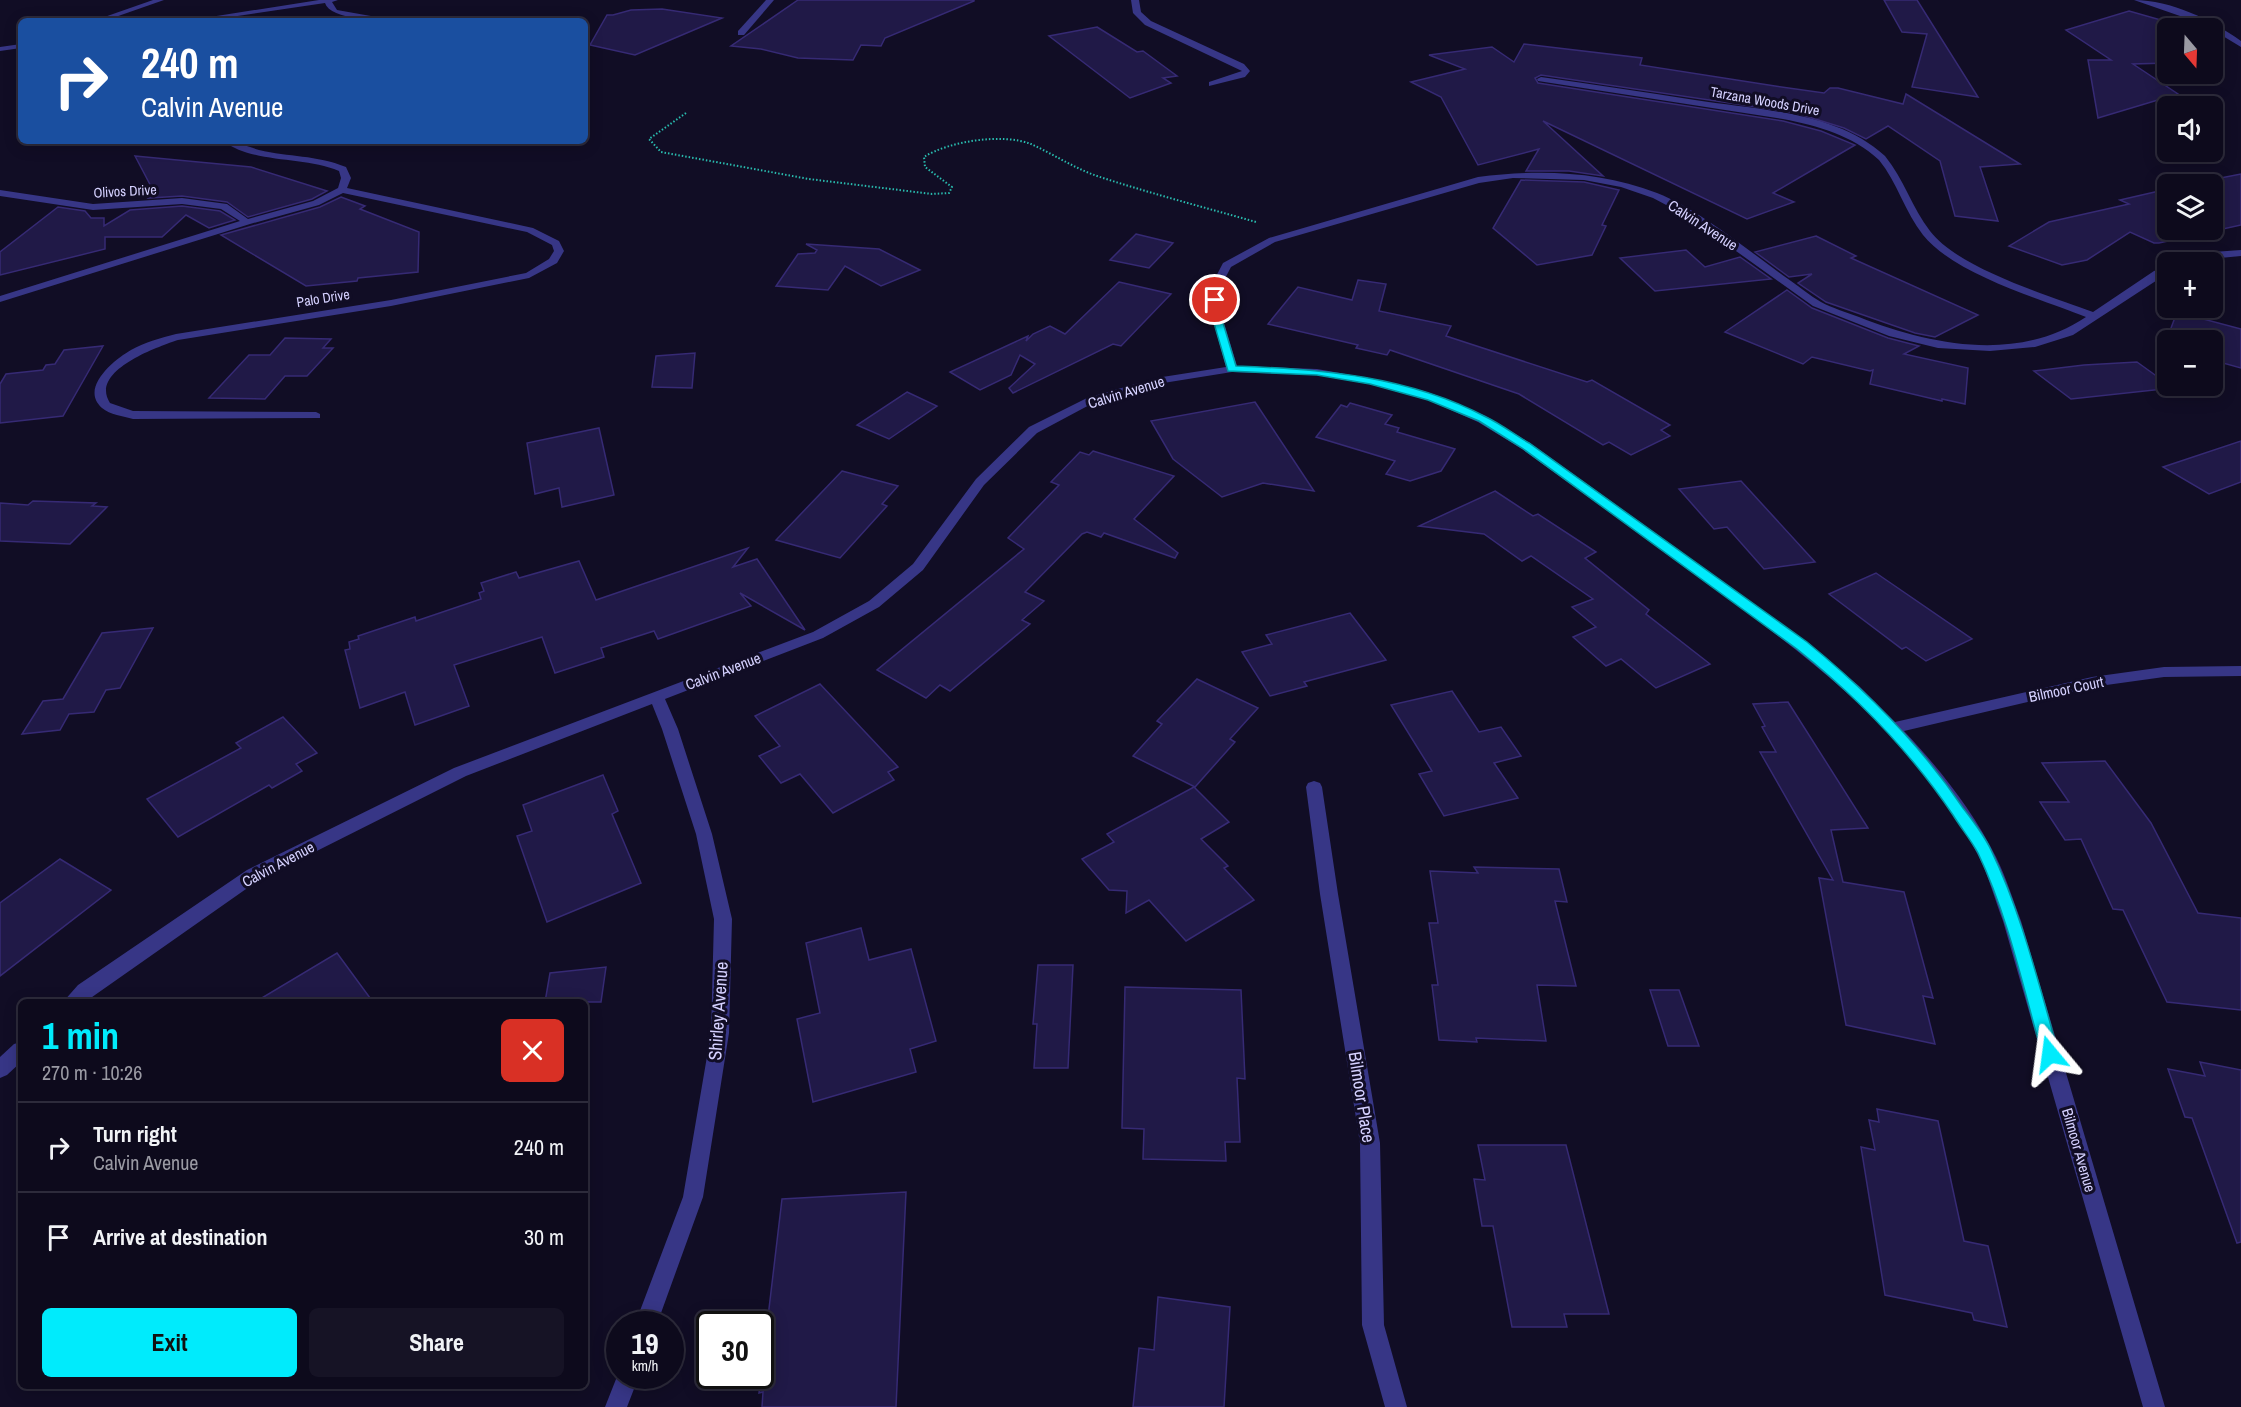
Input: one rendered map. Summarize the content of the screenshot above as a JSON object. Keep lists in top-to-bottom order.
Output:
{
  "streets": {
    "street": [
      "Tarzana Woods Drive",
      "Olivos Drive",
      "Calvin Avenue",
      "Palo Drive",
      "Bilmoor Court",
      "Shirley Avenue",
      "Bilmoor Place",
      "Bilmoor Avenue"
    ]
  },
  "crossings": [
    ["Tarzana Woods Drive", "Calvin Avenue"],
    ["Calvin Avenue", "Shirley Avenue"],
    ["Calvin Avenue", "Bilmoor Avenue"],
    ["Bilmoor Court", "Bilmoor Avenue"]
  ],
  "north": "bottom",
  "page": {
    "map_buttons": ["+", "−"],
    "turn": ["240 m", "Calvin Avenue"],
    "heading": ["1 min", "270 m · 10:26"],
    "list": [
      {
        "name": "Turn right",
        "note": "Calvin Avenue",
        "value": "240 m"
      },
      {
        "name": "Arrive at destination",
        "value": "30 m"
      }
    ],
    "buttons": ["Exit", "Share"],
    "speed": "19 km/h",
    "limit": "30"
  }
}
